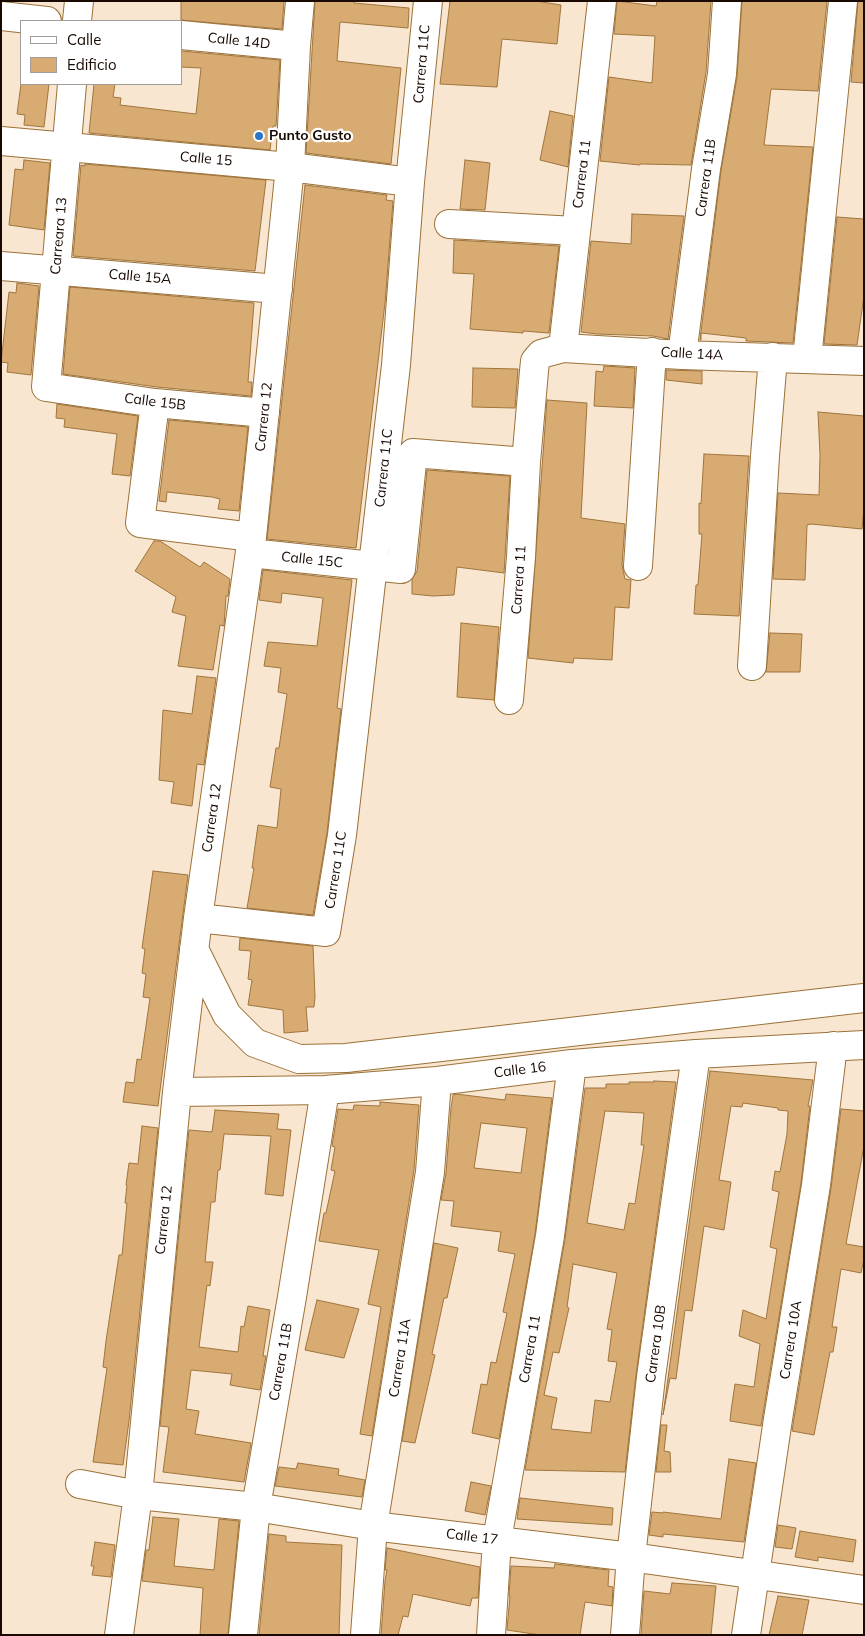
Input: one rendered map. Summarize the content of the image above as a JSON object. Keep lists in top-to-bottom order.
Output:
{
  "streets": {
    "street": [
      "Calle 14D",
      "Carrera 11C",
      "Calle 15",
      "Carrera 11",
      "Carrera 11B",
      "Carreara 13",
      "Calle 15A",
      "Calle 14A",
      "Calle 15B",
      "Carrera 12",
      "Calle 15C",
      "Calle 16",
      "Carrera 10A",
      "Carrera 10B",
      "Carrera 11A",
      "Calle 17"
    ]
  },
  "crossings": [
    ["Calle 14D", "Carrera 12"],
    ["Carrera 11C", "Calle 15"],
    ["Carrera 11C", "Carrera 12"],
    ["Carrera 11C", "Calle 15C"],
    ["Calle 15", "Carreara 13"],
    ["Calle 15", "Carrera 12"],
    ["Carrera 11", "Calle 14A"],
    ["Carrera 11", "Calle 15C"],
    ["Carrera 11", "Calle 16"],
    ["Carrera 11", "Calle 17"],
    ["Carrera 11B", "Calle 14A"],
    ["Carrera 11B", "Calle 16"],
    ["Carrera 11B", "Calle 17"],
    ["Carreara 13", "Calle 15A"],
    ["Carreara 13", "Calle 15B"],
    ["Calle 15A", "Carrera 12"],
    ["Calle 15B", "Carrera 12"],
    ["Calle 15B", "Calle 15C"],
    ["Carrera 12", "Calle 15C"],
    ["Carrera 12", "Calle 16"],
    ["Carrera 12", "Calle 17"],
    ["Calle 16", "Carrera 10A"],
    ["Calle 16", "Carrera 10B"],
    ["Calle 16", "Carrera 11A"],
    ["Carrera 10A", "Calle 17"],
    ["Carrera 10B", "Calle 17"],
    ["Carrera 11A", "Calle 17"]
  ],
  "places": ["Punto Gusto"],
  "legend": ["Calle", "Edificio"]
}
